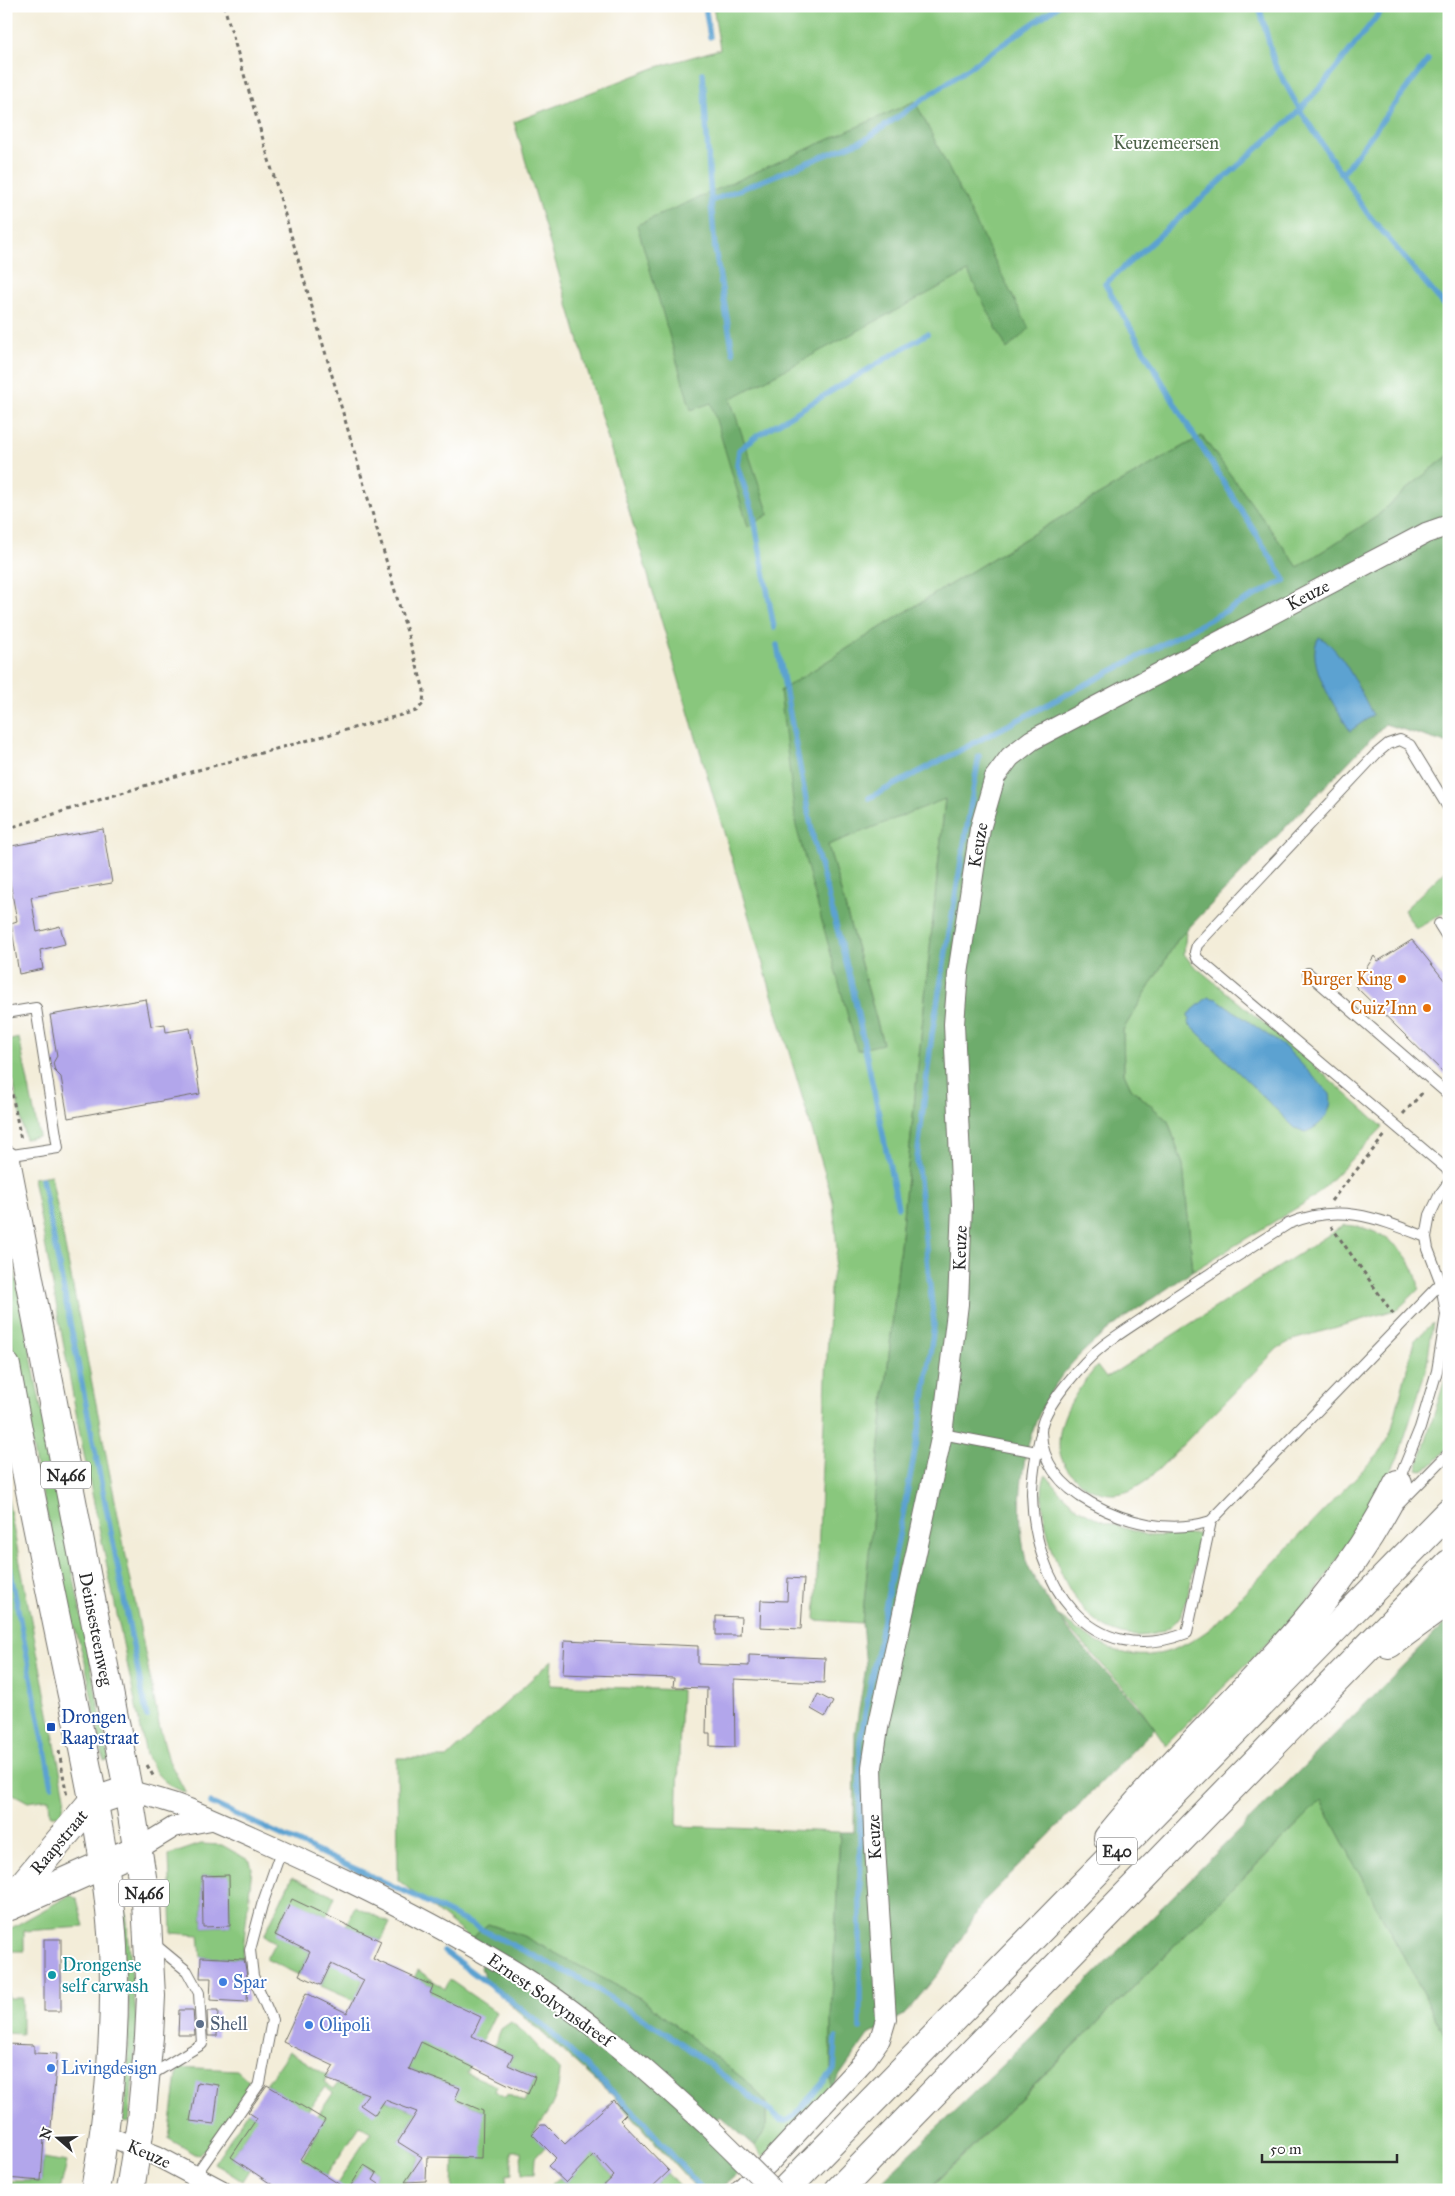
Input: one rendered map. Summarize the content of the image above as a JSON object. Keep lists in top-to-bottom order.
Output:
{
  "streets": {
    "main road": [
      "N466",
      "Deinsesteenweg",
      "Raapstraat",
      "E40"
    ],
    "street": ["Keuze", "Ernest Solvynsdreef"]
  },
  "crossings": [
    ["Keuze", "Deinsesteenweg"],
    ["Deinsesteenweg", "Raapstraat"],
    ["Deinsesteenweg", "Ernest Solvynsdreef"]
  ],
  "parks": ["Keuzemeersen"],
  "places": {
    "other": [
      "Burger King",
      "Cuiz'Inn",
      "Drongense self carwash",
      "Spar",
      "Shell",
      "Olipoli",
      "Livingdesign"
    ],
    "transit": ["Drongen Raapstraat"]
  },
  "scale_bar": "50 m",
  "north": "left"
}
